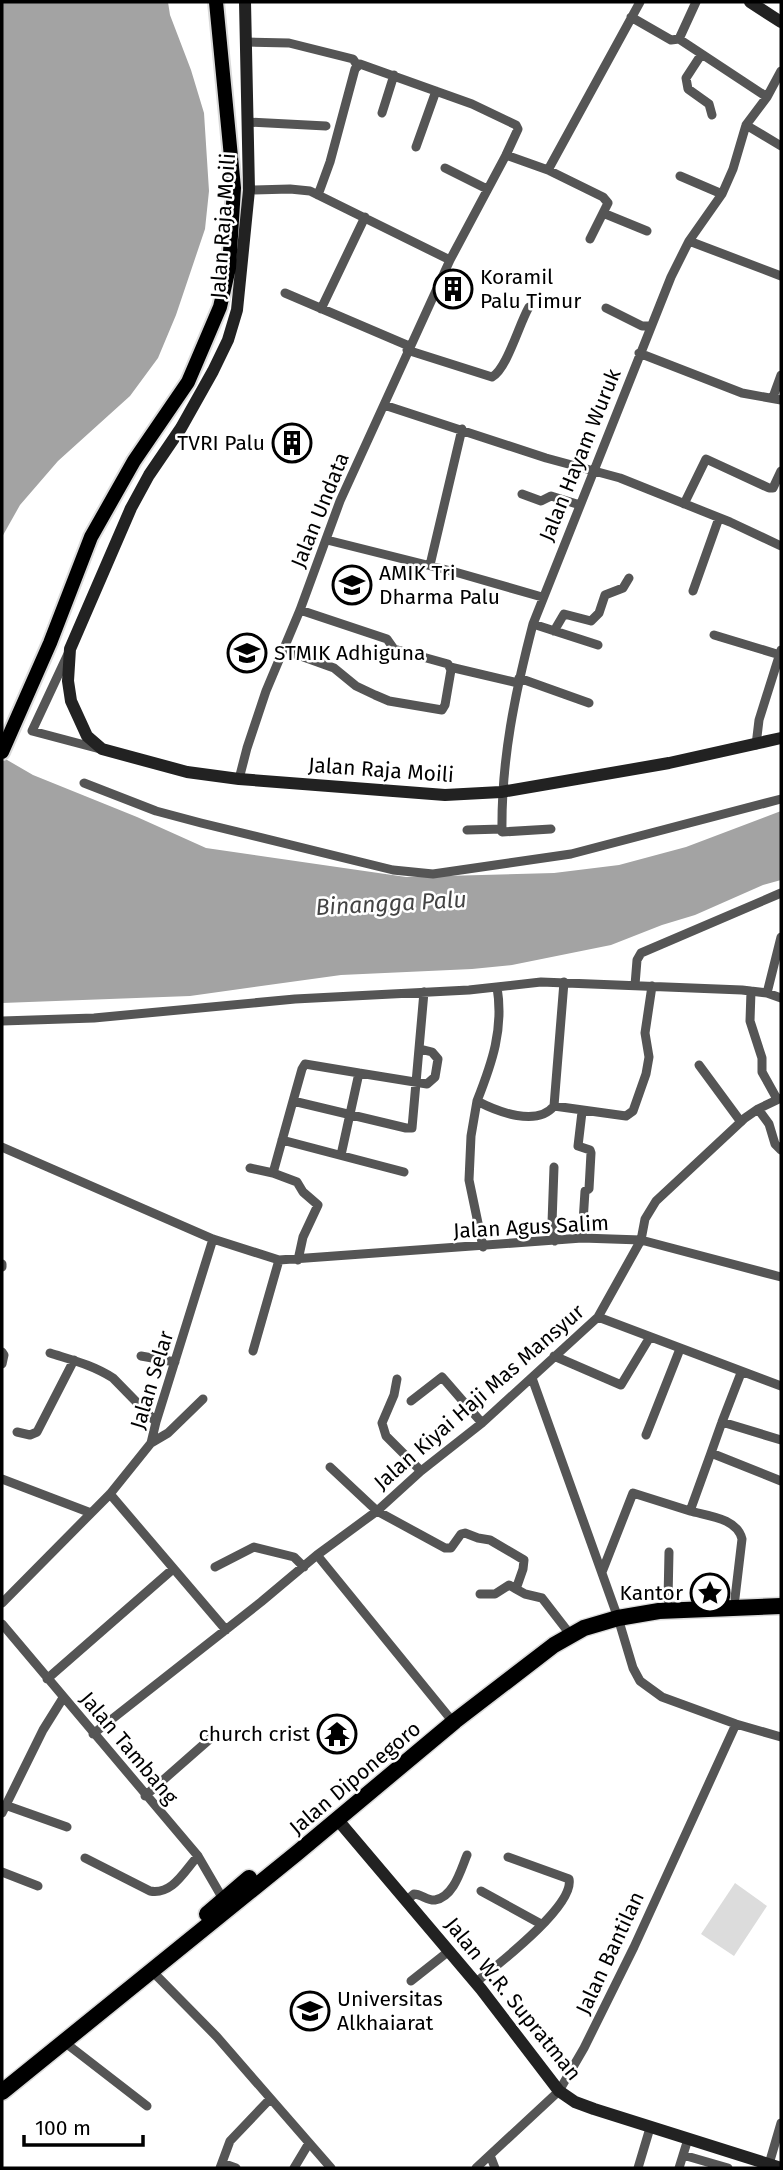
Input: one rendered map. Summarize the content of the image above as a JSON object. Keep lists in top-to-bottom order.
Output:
{
  "streets": {
    "highway": ["Jalan Diponegoro"],
    "street": [
      "Jalan Raja Moili",
      "Jalan Hayam Wuruk",
      "Jalan Undata",
      "Jalan Agus Salim",
      "Jalan Selar",
      "Jalan Kiyai Haji Mas Mansyur",
      "Jalan Tambang",
      "Jalan Bantilan",
      "Jalan W.R. Supratman"
    ]
  },
  "crossings": [
    ["Jalan Raja Moili", "Jalan Hayam Wuruk"],
    ["Jalan Raja Moili", "Jalan Undata"],
    ["Jalan Agus Salim", "Jalan Selar"],
    ["Jalan Agus Salim", "Jalan Kiyai Haji Mas Mansyur"],
    ["Jalan Kiyai Haji Mas Mansyur", "Jalan Tambang"],
    ["Jalan Tambang", "Jalan Diponegoro"],
    ["Jalan Diponegoro", "Jalan W.R. Supratman"],
    ["Jalan Bantilan", "Jalan W.R. Supratman"]
  ],
  "water": ["Binangga Palu"],
  "places": {
    "building": ["Koramil Palu Timur", "TVRI Palu"],
    "school or university": ["AMIK Tri Dharma Palu", "STMIK Adhiguna", "Universitas Alkhaiarat"],
    "place": ["Kantor"],
    "temple": ["church crist"]
  },
  "scale_bar": "100 m"
}
